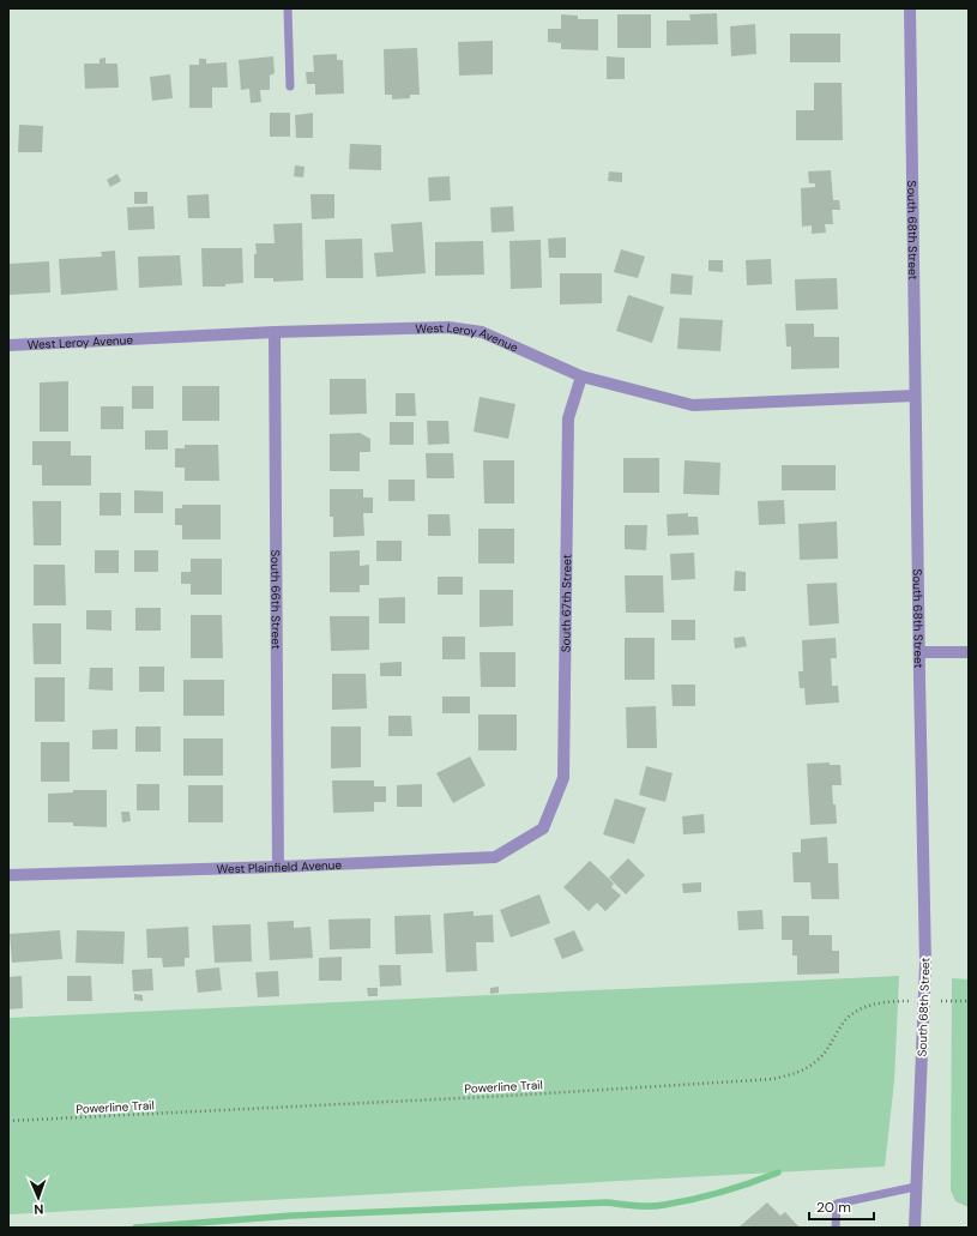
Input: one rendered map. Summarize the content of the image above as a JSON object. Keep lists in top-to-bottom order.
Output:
{
  "streets": {
    "street": [
      "South 68th Street",
      "West Leroy Avenue",
      "South 66th Street",
      "South 67th Street",
      "West Plainfield Avenue"
    ],
    "path": ["Powerline Trail"]
  },
  "crossings": [
    ["South 68th Street", "West Leroy Avenue"],
    ["South 68th Street", "Powerline Trail"],
    ["West Leroy Avenue", "South 66th Street"],
    ["West Leroy Avenue", "South 67th Street"],
    ["South 66th Street", "West Plainfield Avenue"],
    ["South 67th Street", "West Plainfield Avenue"]
  ],
  "scale_bar": "20 m",
  "north": "bottom"
}
